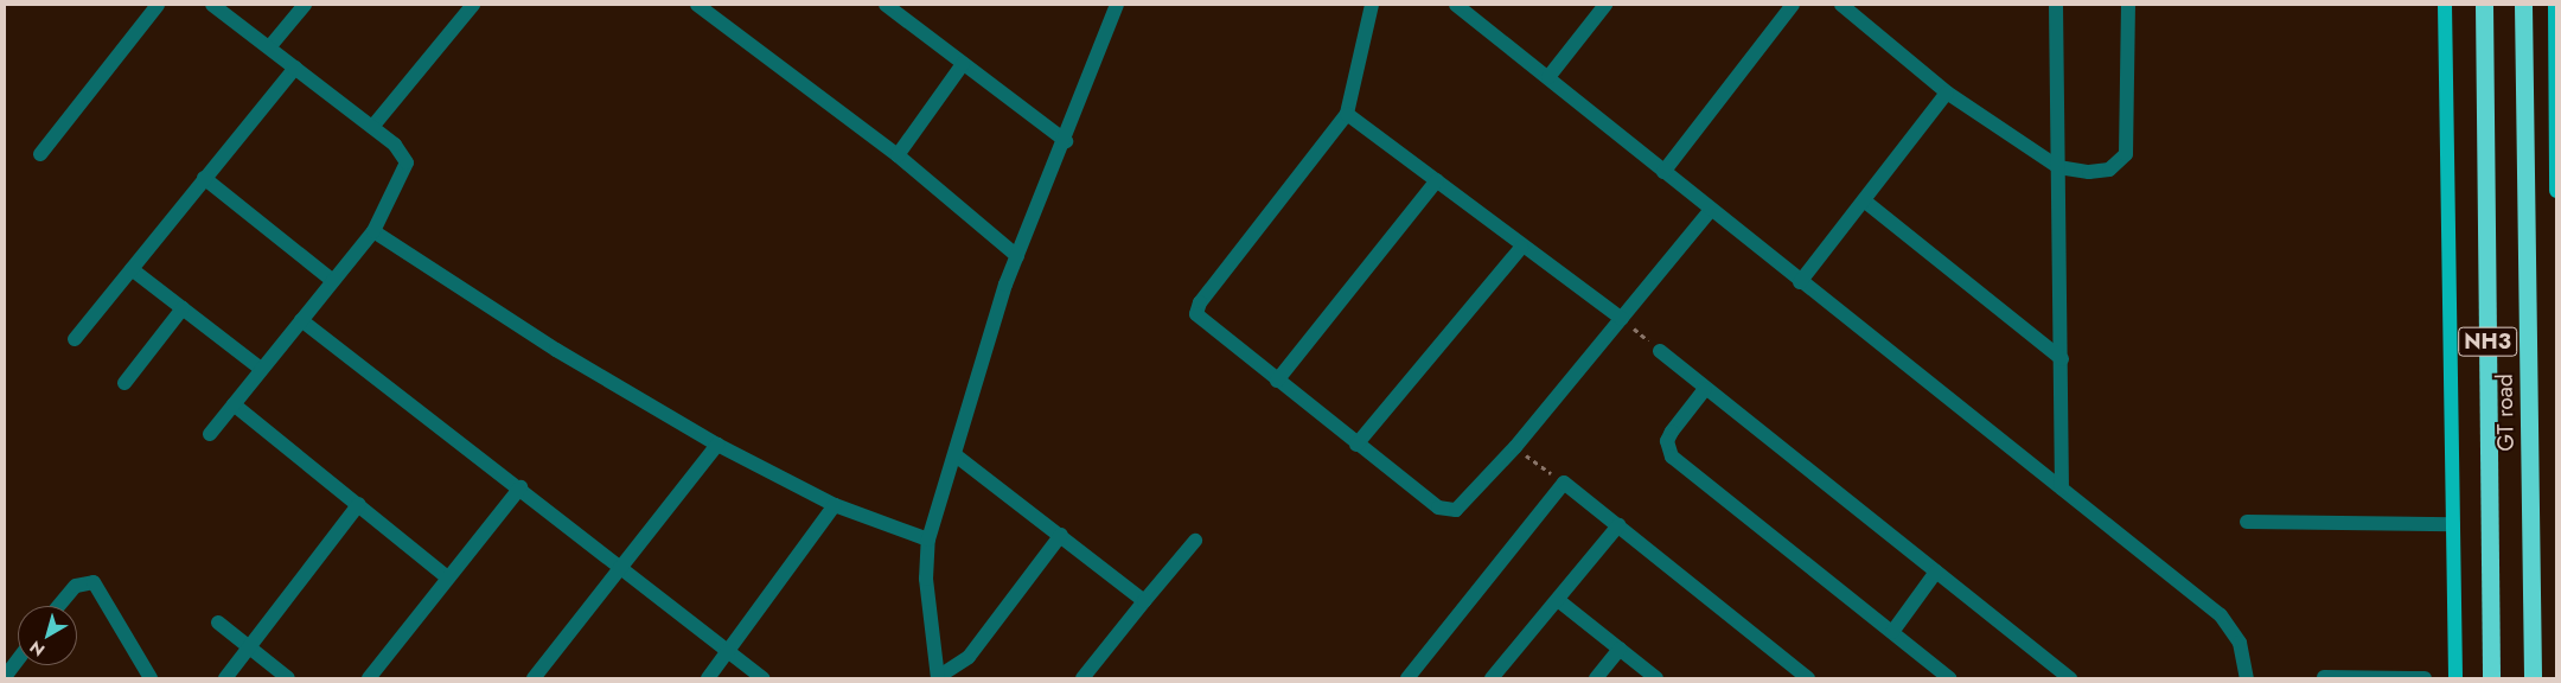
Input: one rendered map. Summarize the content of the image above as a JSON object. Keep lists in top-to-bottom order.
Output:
{
  "streets": {
    "highway": ["NH3", "GT road"]
  },
  "north": "bottom left"
}
